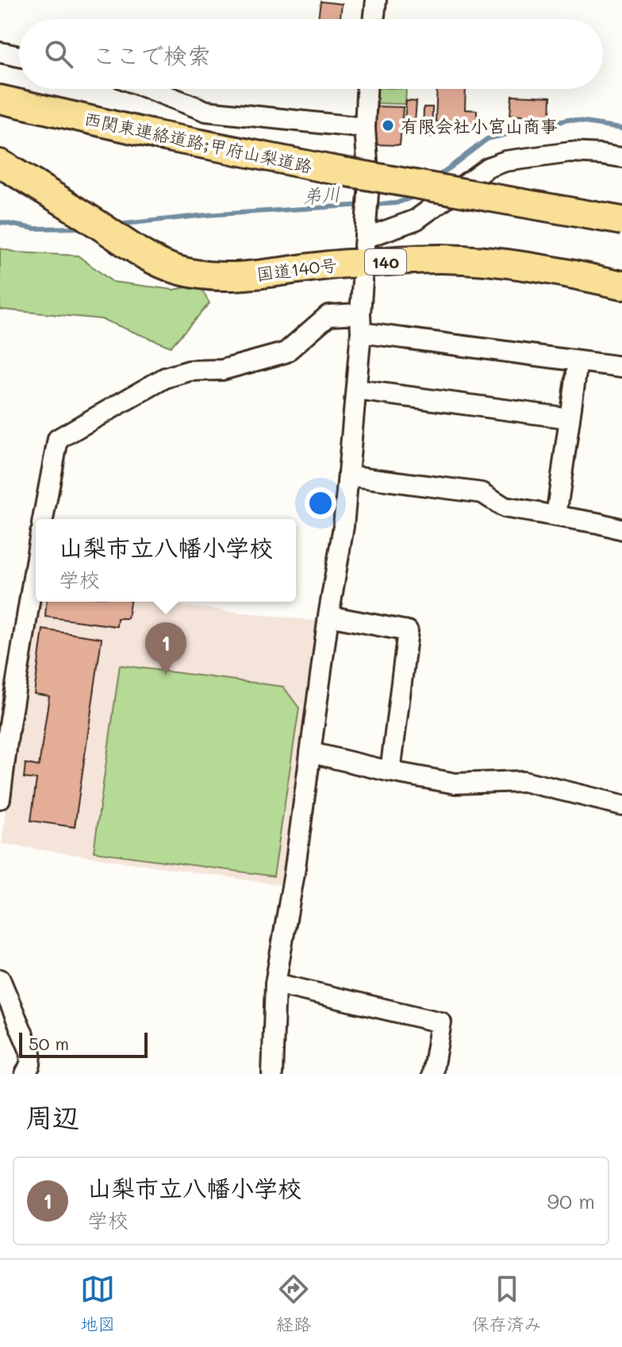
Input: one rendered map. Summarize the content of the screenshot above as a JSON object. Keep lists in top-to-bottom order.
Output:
{
  "streets": {
    "highway": ["西関東連絡道路;甲府山梨道路", "140", "国道140号"]
  },
  "water": ["弟川"],
  "places": ["有限会社小宮山商事"],
  "scale_bar": "50 m",
  "page": {
    "search": "ここで検索",
    "popup": ["山梨市立八幡小学校", "学校"],
    "pins": "1",
    "scale": "50 m",
    "heading": "周辺",
    "list": [
      {
        "mark": "1",
        "name": "山梨市立八幡小学校",
        "note": "学校",
        "value": "90 m"
      }
    ],
    "nav": ["地図", "経路", "保存済み"]
  }
}
